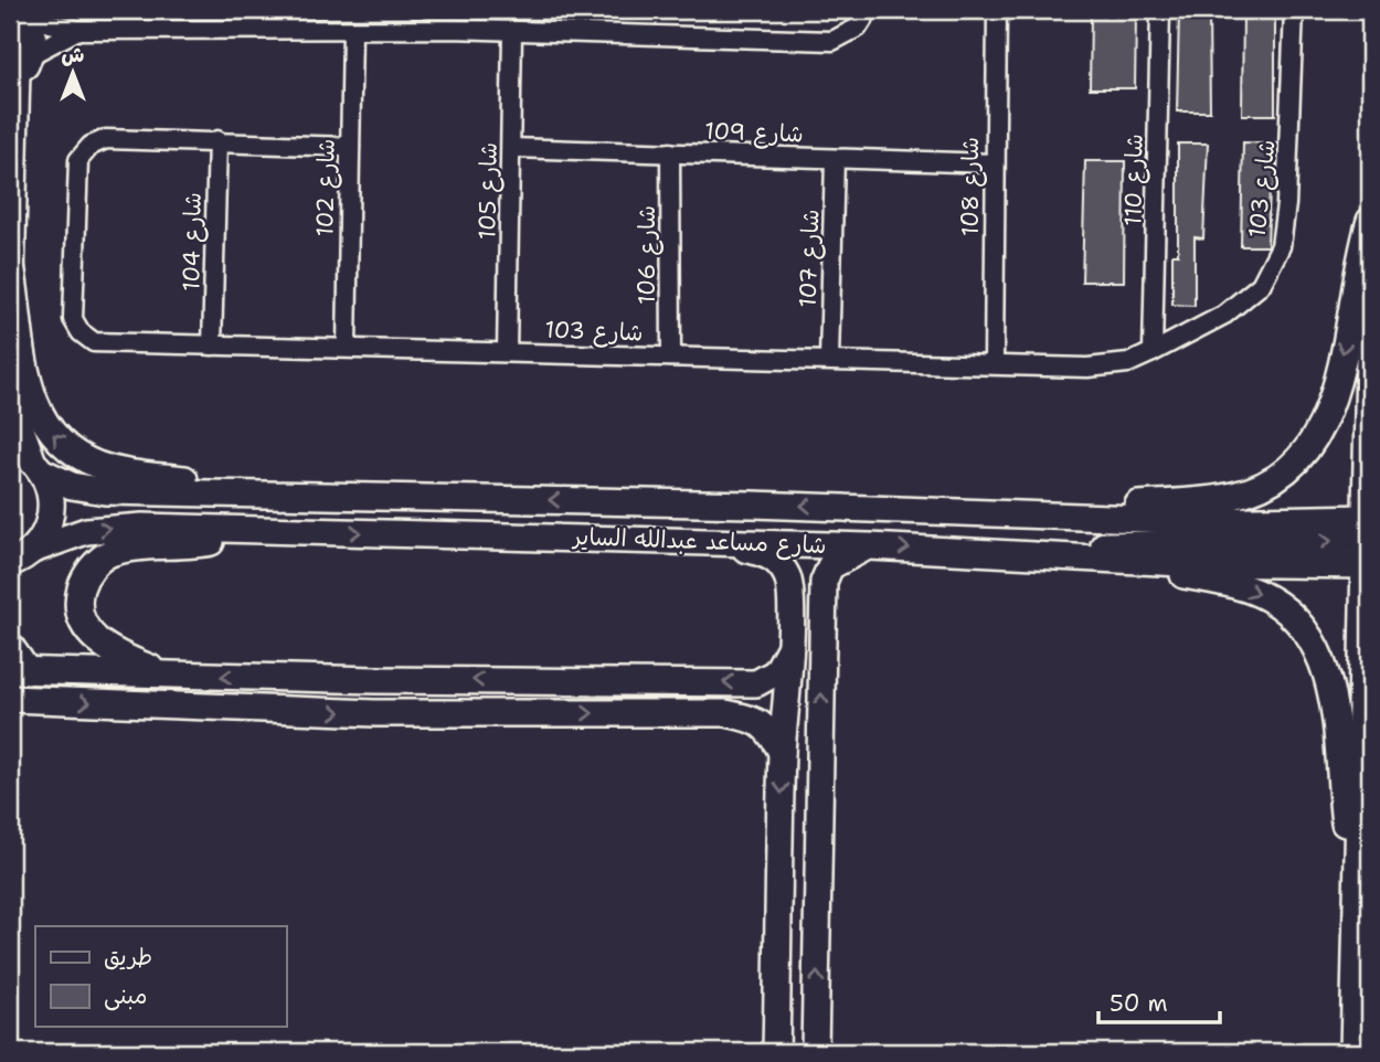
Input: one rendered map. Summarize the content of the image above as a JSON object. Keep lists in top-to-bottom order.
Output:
{
  "streets": {
    "street": [
      "شارع 109",
      "شارع 110",
      "شارع 108",
      "شارع 102",
      "شارع 103",
      "شارع 105",
      "شارع 104",
      "شارع 106",
      "شارع 107",
      "شارع مساعد عبدالله الساير"
    ]
  },
  "crossings": [
    ["شارع 109", "شارع 108"],
    ["شارع 109", "شارع 105"],
    ["شارع 109", "شارع 106"],
    ["شارع 109", "شارع 107"],
    ["شارع 110", "شارع 103"],
    ["شارع 108", "شارع 103"],
    ["شارع 102", "شارع 103"],
    ["شارع 103", "شارع 105"],
    ["شارع 103", "شارع 104"],
    ["شارع 103", "شارع 106"],
    ["شارع 103", "شارع 107"]
  ],
  "legend": ["طريق", "مبنى"],
  "scale_bar": "50 m",
  "north": "top"
}
